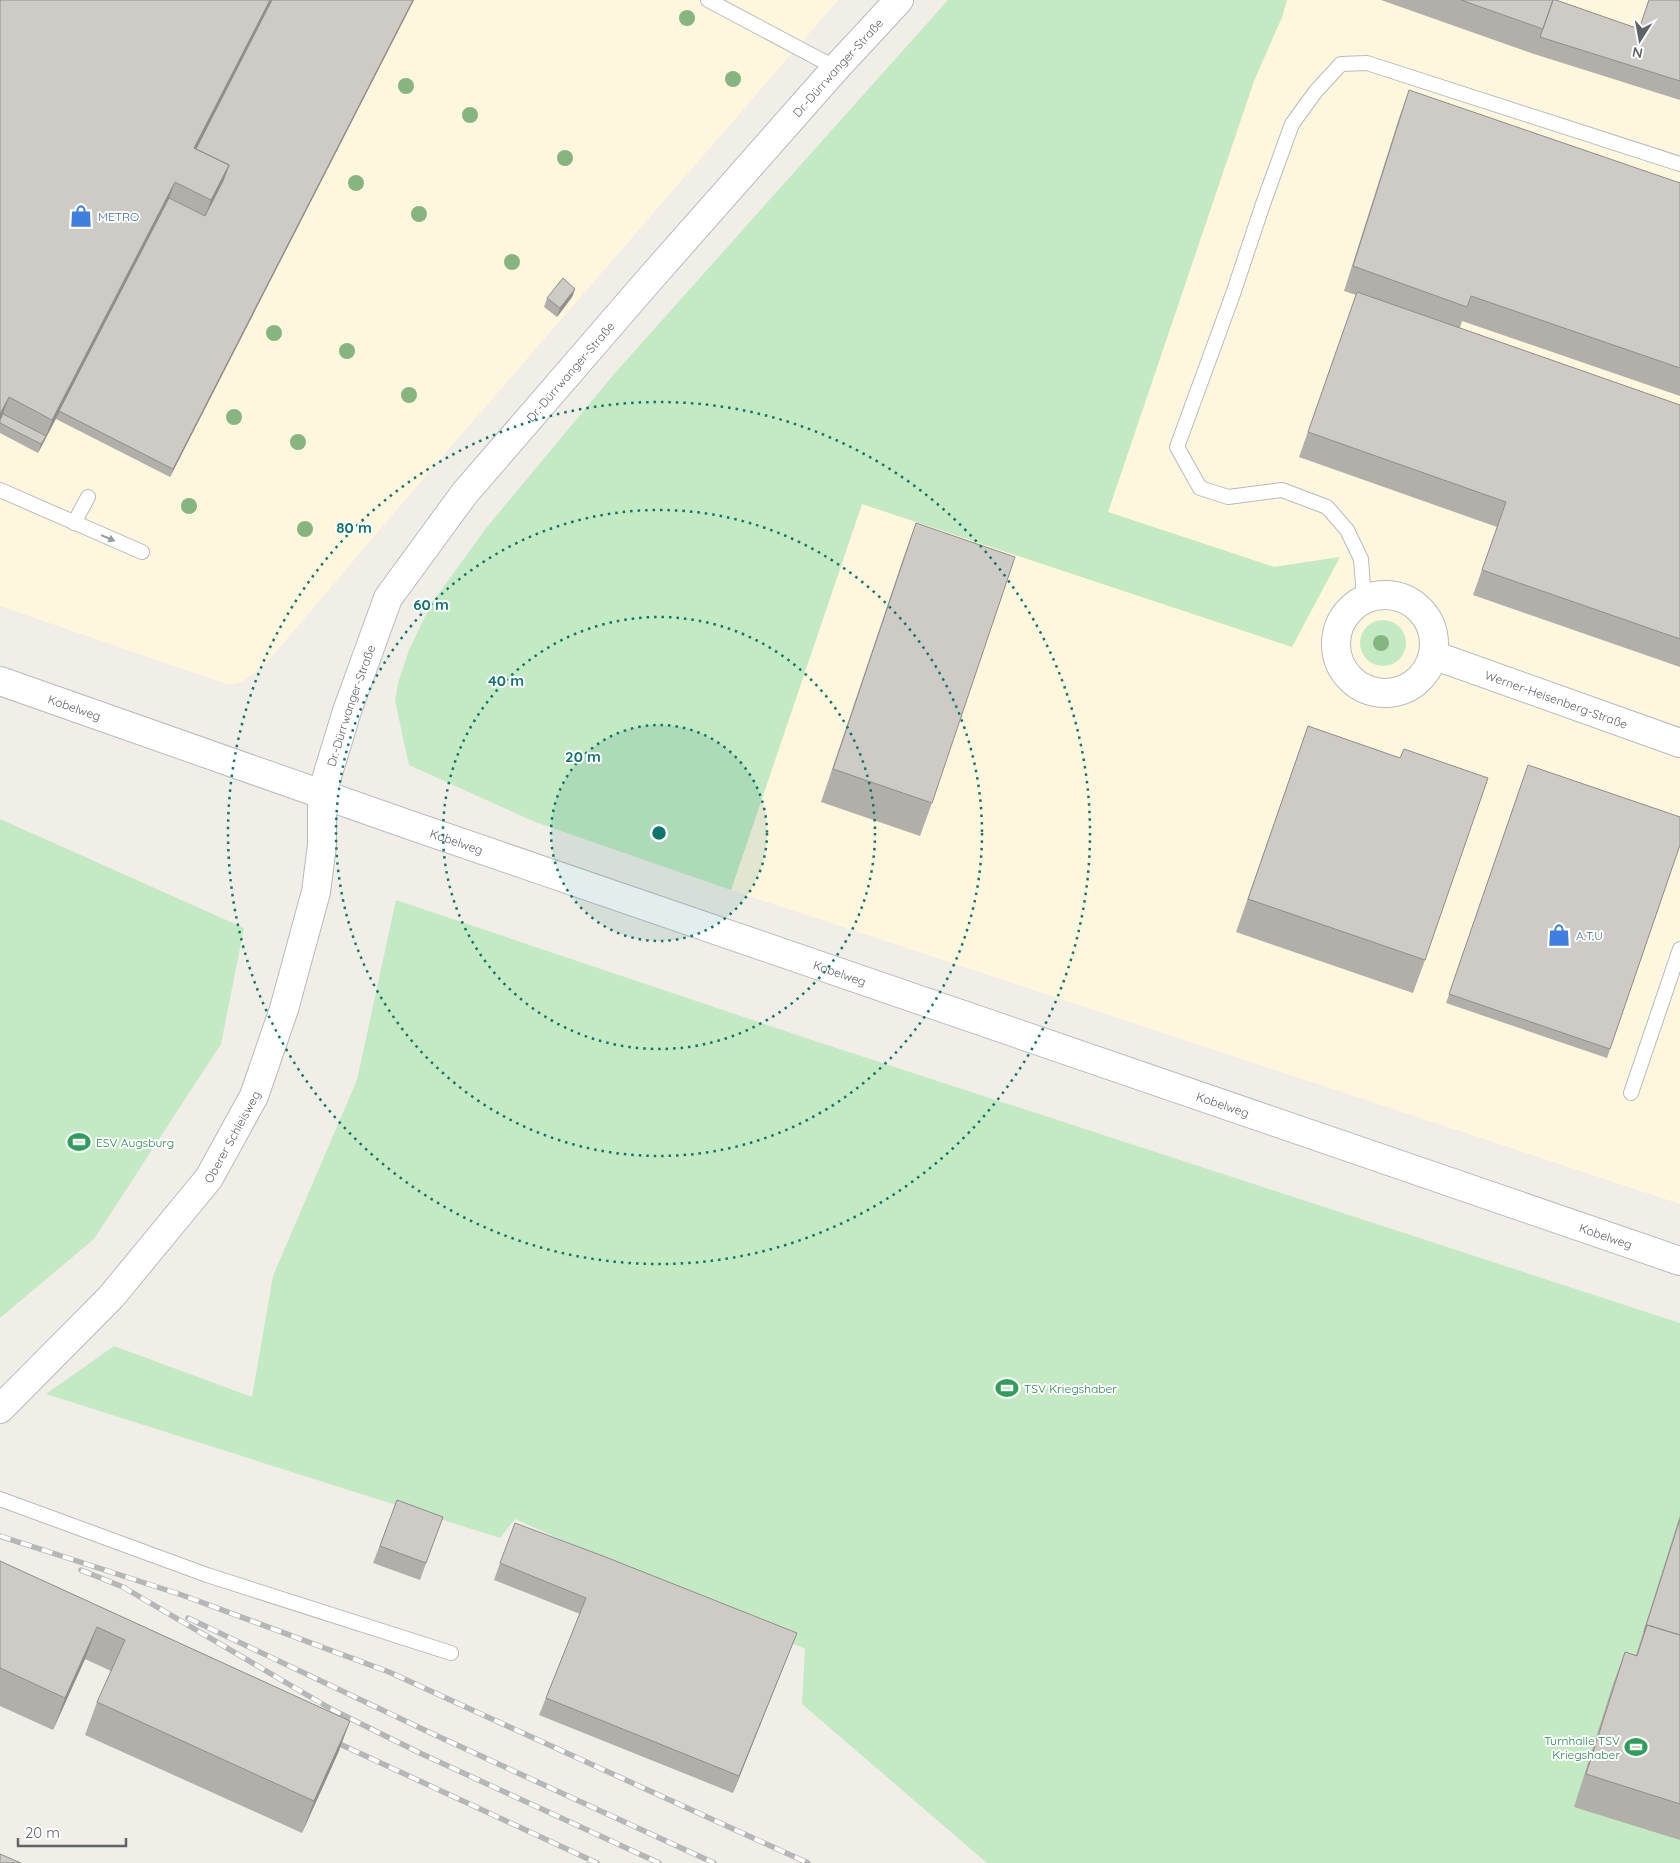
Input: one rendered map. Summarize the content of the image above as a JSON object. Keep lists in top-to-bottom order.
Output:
{
  "streets": {
    "street": [
      "Dr.-Dürrwanger-Straße",
      "Werner-Heisenberg-Straße",
      "Kobelweg",
      "Oberer Schleisweg"
    ]
  },
  "crossings": [
    ["Dr.-Dürrwanger-Straße", "Kobelweg"],
    ["Dr.-Dürrwanger-Straße", "Oberer Schleisweg"],
    ["Kobelweg", "Oberer Schleisweg"]
  ],
  "places": {
    "shop": ["METRO", "A.T.U"],
    "sports": ["ESV Augsburg", "TSV Kriegshaber", "Turnhalle TSV Kriegshaber"]
  },
  "scale_bar": "20 m",
  "north": "bottom",
  "rings": [
    "80 m",
    "60 m",
    "40 m",
    "20 m"
  ]
}
